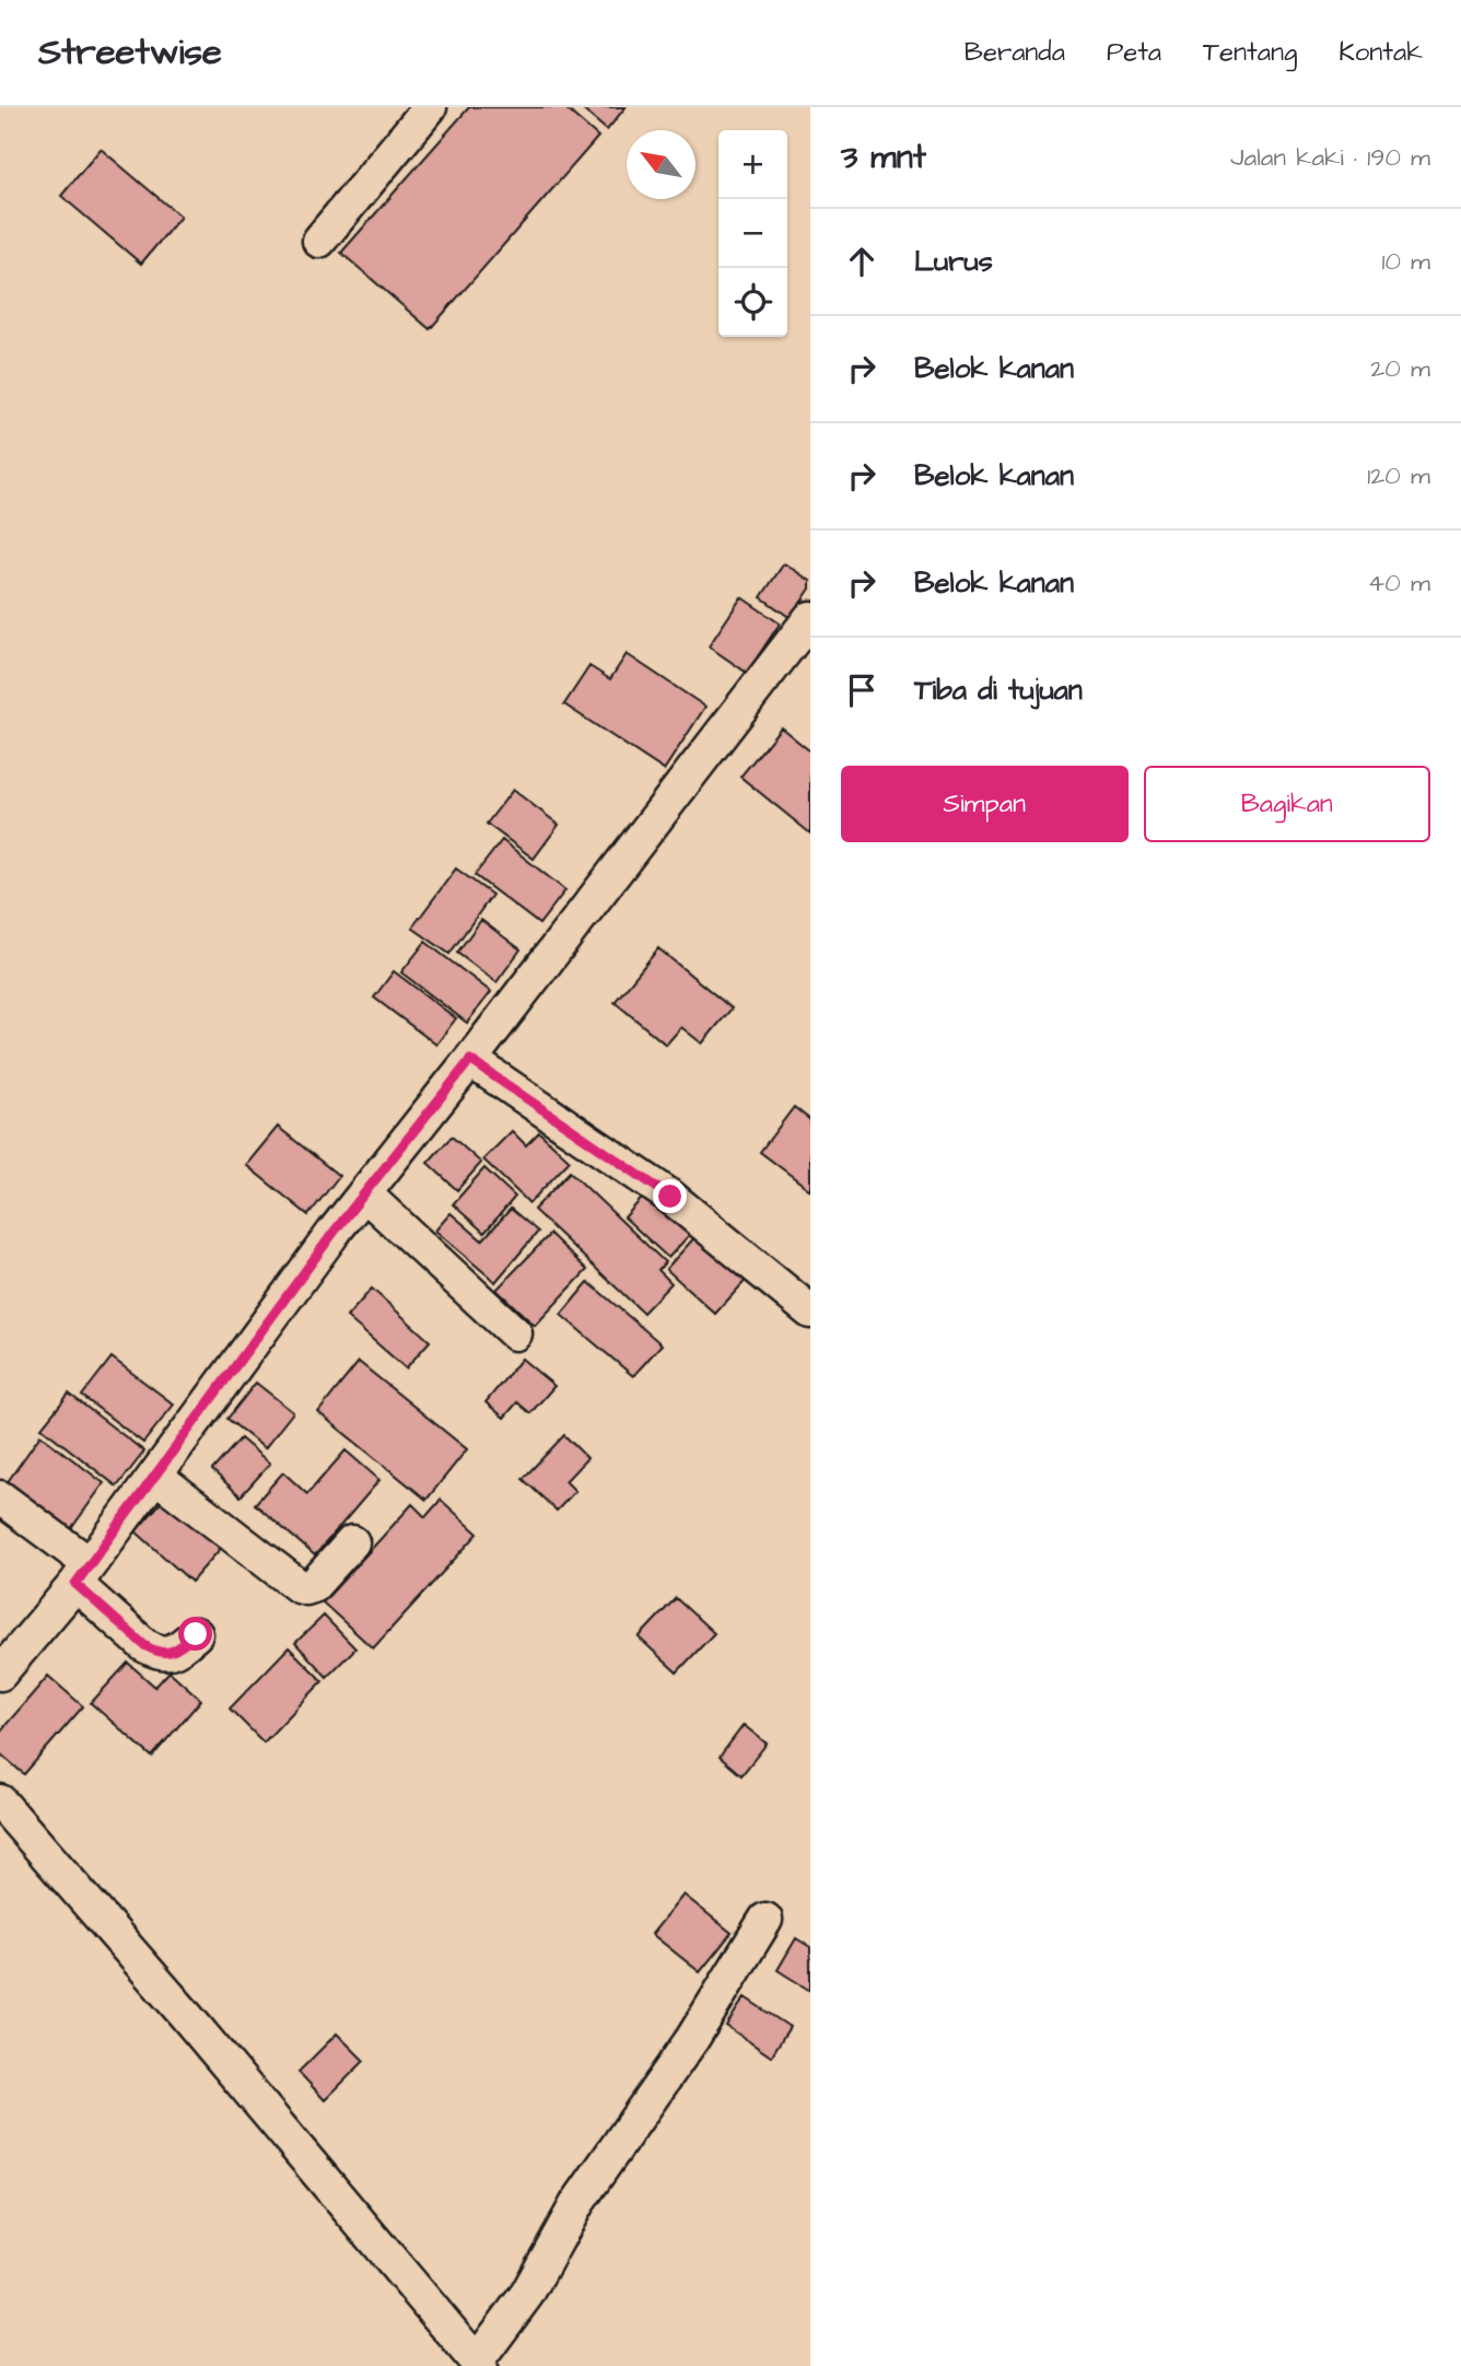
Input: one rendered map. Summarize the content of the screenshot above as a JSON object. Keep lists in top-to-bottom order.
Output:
{
  "north": "top left",
  "page": {
    "header": "Streetwise",
    "nav": [
      "Beranda",
      "Peta",
      "Tentang",
      "Kontak"
    ],
    "heading": ["3 mnt", "Jalan kaki · 190 m"],
    "map_buttons": ["+", "−"],
    "list": [
      ["Lurus", "10 m"],
      ["Belok kanan", "20 m"],
      ["Belok kanan", "120 m"],
      ["Belok kanan", "40 m"],
      "Tiba di tujuan"
    ],
    "buttons": ["Simpan", "Bagikan"]
  }
}
